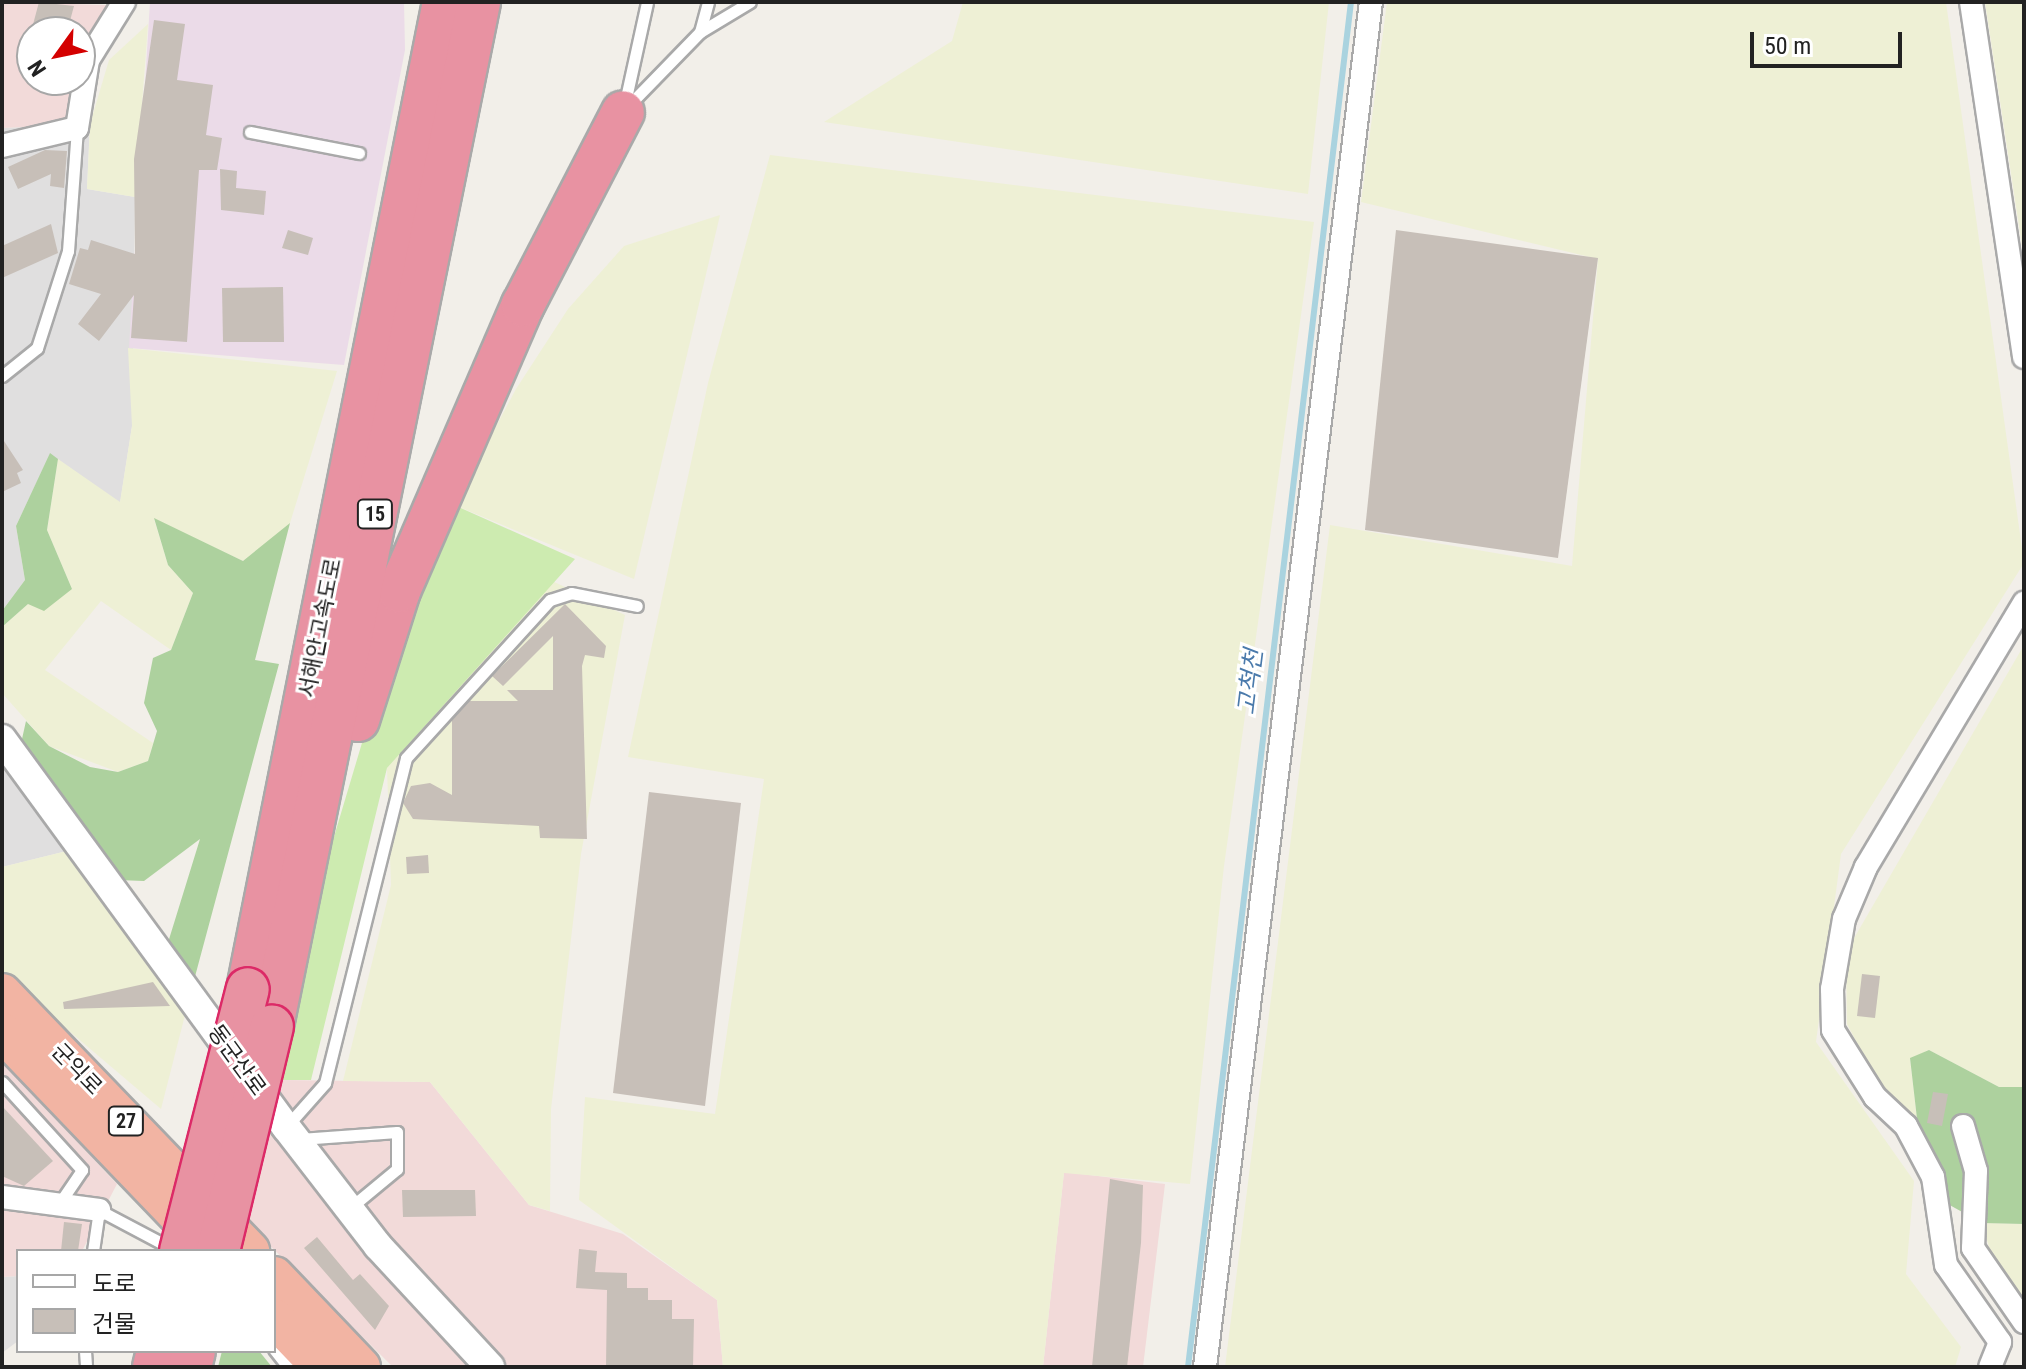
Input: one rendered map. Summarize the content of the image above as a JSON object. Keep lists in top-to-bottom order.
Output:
{
  "streets": {
    "highway": [
      "15",
      "서해안고속도로",
      "군익로",
      "27"
    ],
    "street": ["동군산로"]
  },
  "water": ["고척천"],
  "legend": ["도로", "건물"],
  "scale_bar": "50 m",
  "north": "bottom left"
}
